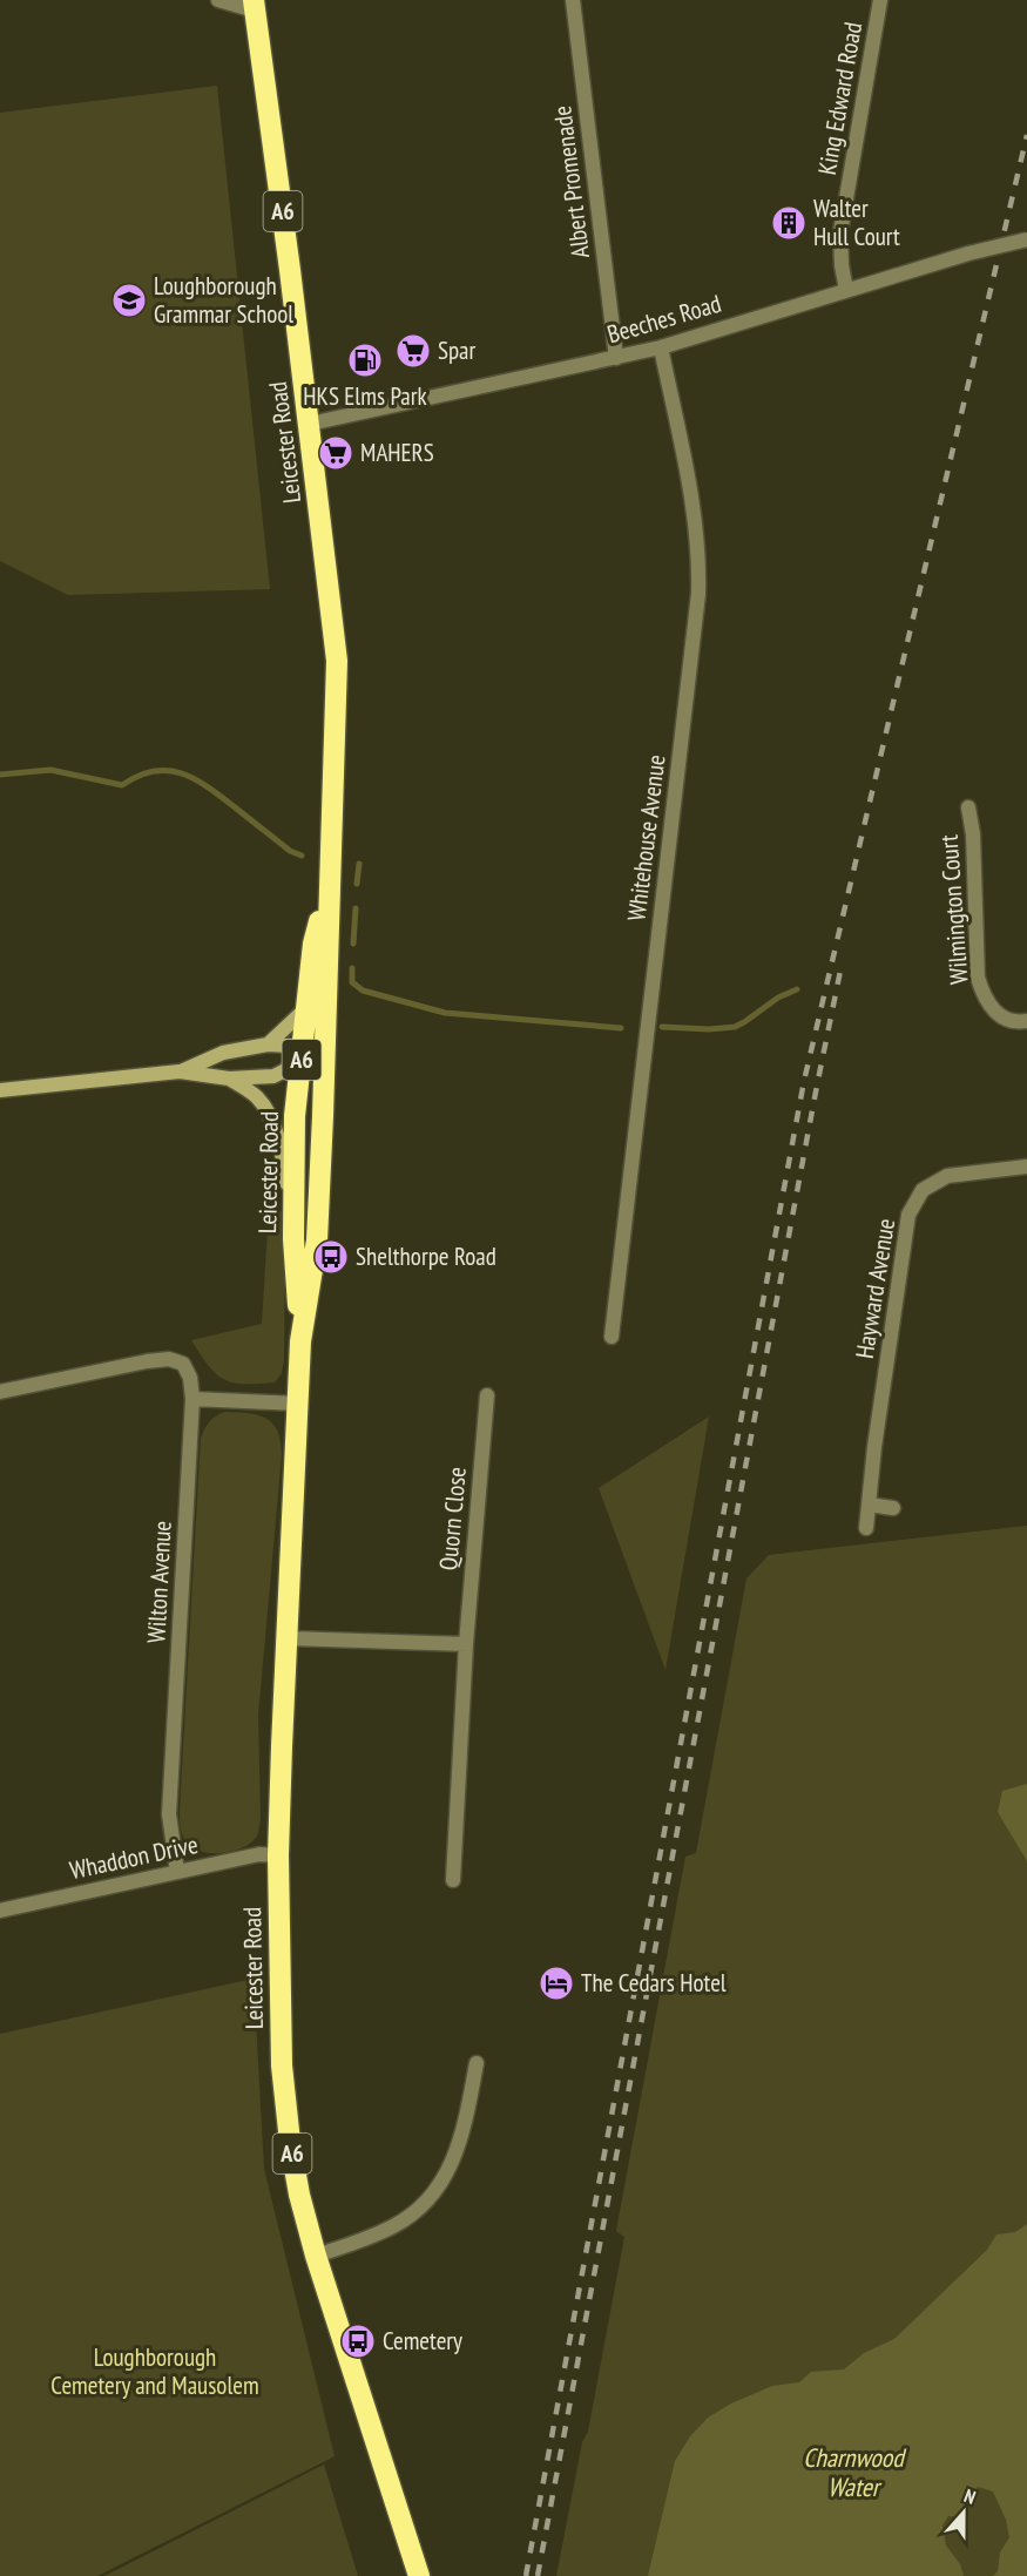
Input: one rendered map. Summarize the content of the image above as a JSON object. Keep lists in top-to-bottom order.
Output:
{
  "streets": {
    "highway": ["A6", "Leicester Road"],
    "street": [
      "King Edward Road",
      "Albert Promenade",
      "Beeches Road",
      "Whitehouse Avenue",
      "Wilmington Court",
      "Hayward Avenue",
      "Quorn Close",
      "Wilton Avenue",
      "Whaddon Drive"
    ]
  },
  "crossings": [
    ["King Edward Road", "Beeches Road"],
    ["Albert Promenade", "Beeches Road"],
    ["Beeches Road", "Leicester Road"],
    ["Beeches Road", "Whitehouse Avenue"],
    ["Leicester Road", "Whaddon Drive"],
    ["Wilton Avenue", "Whaddon Drive"]
  ],
  "water": ["Charnwood Water"],
  "parks": ["Loughborough Cemetery and Mausolem"],
  "places": {
    "building": ["Walter Hull Court"],
    "school or university": ["Loughborough Grammar School"],
    "supermarket": ["Spar", "MAHERS"],
    "fuel station": ["HKS Elms Park"],
    "bus stop": ["Shelthorpe Road", "Cemetery"],
    "hotel": ["The Cedars Hotel"]
  },
  "north": "top"
}
